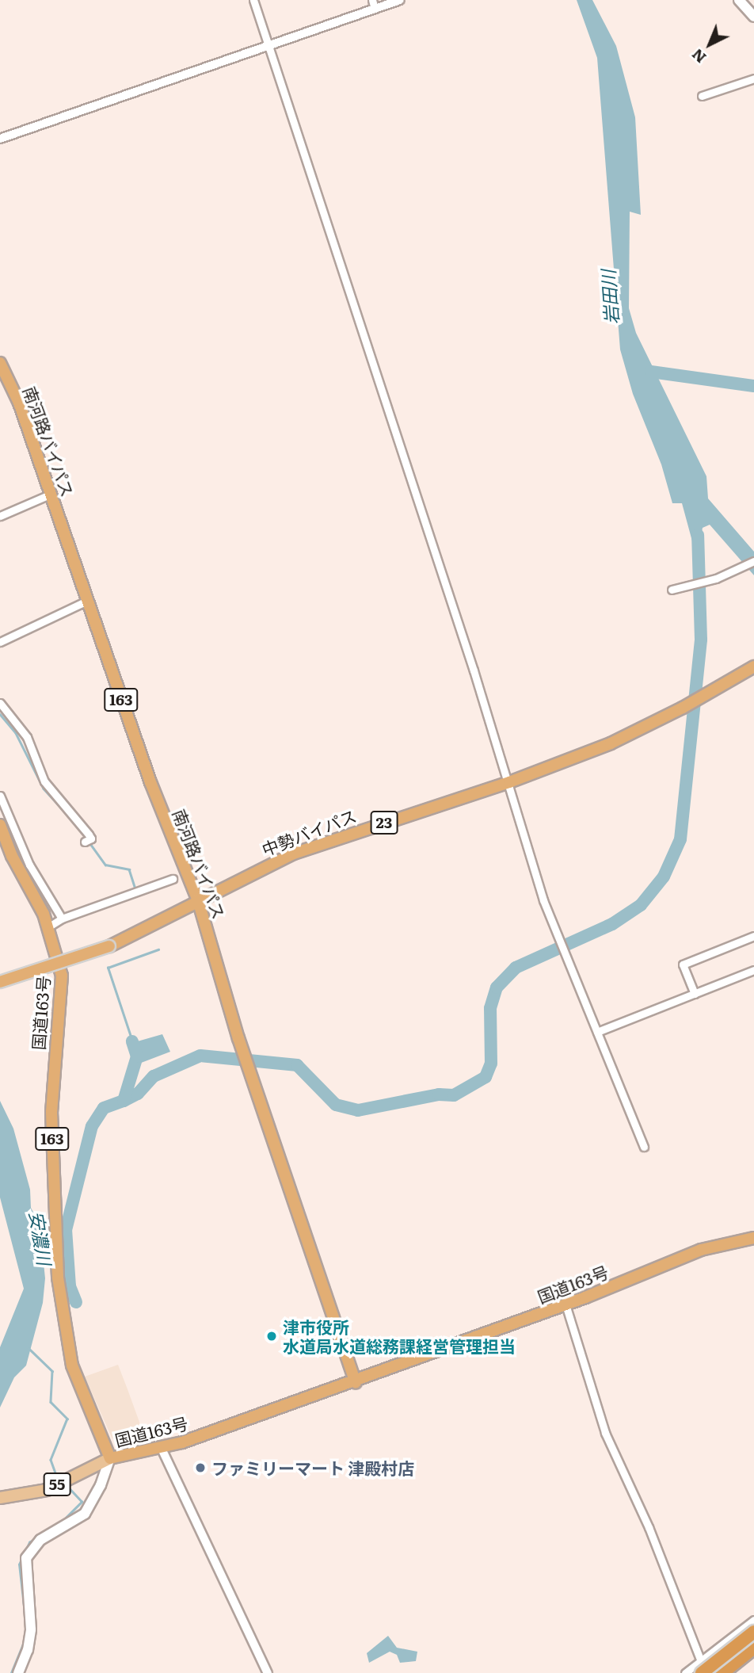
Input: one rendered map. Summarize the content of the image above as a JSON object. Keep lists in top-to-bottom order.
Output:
{
  "streets": {
    "highway": [
      "南河路バイパス",
      "163",
      "23",
      "中勢バイパス",
      "国道163号"
    ],
    "main road": ["55"]
  },
  "crossings": [
    ["南河路バイパス", "中勢バイパス"],
    ["南河路バイパス", "国道163号"],
    ["国道163号", "55"]
  ],
  "water": ["岩田川", "安濃川"],
  "places": ["津市役所 水道局水道総務課経営管理担当", "ファミリーマート 津殿村店"],
  "north": "bottom left"
}
